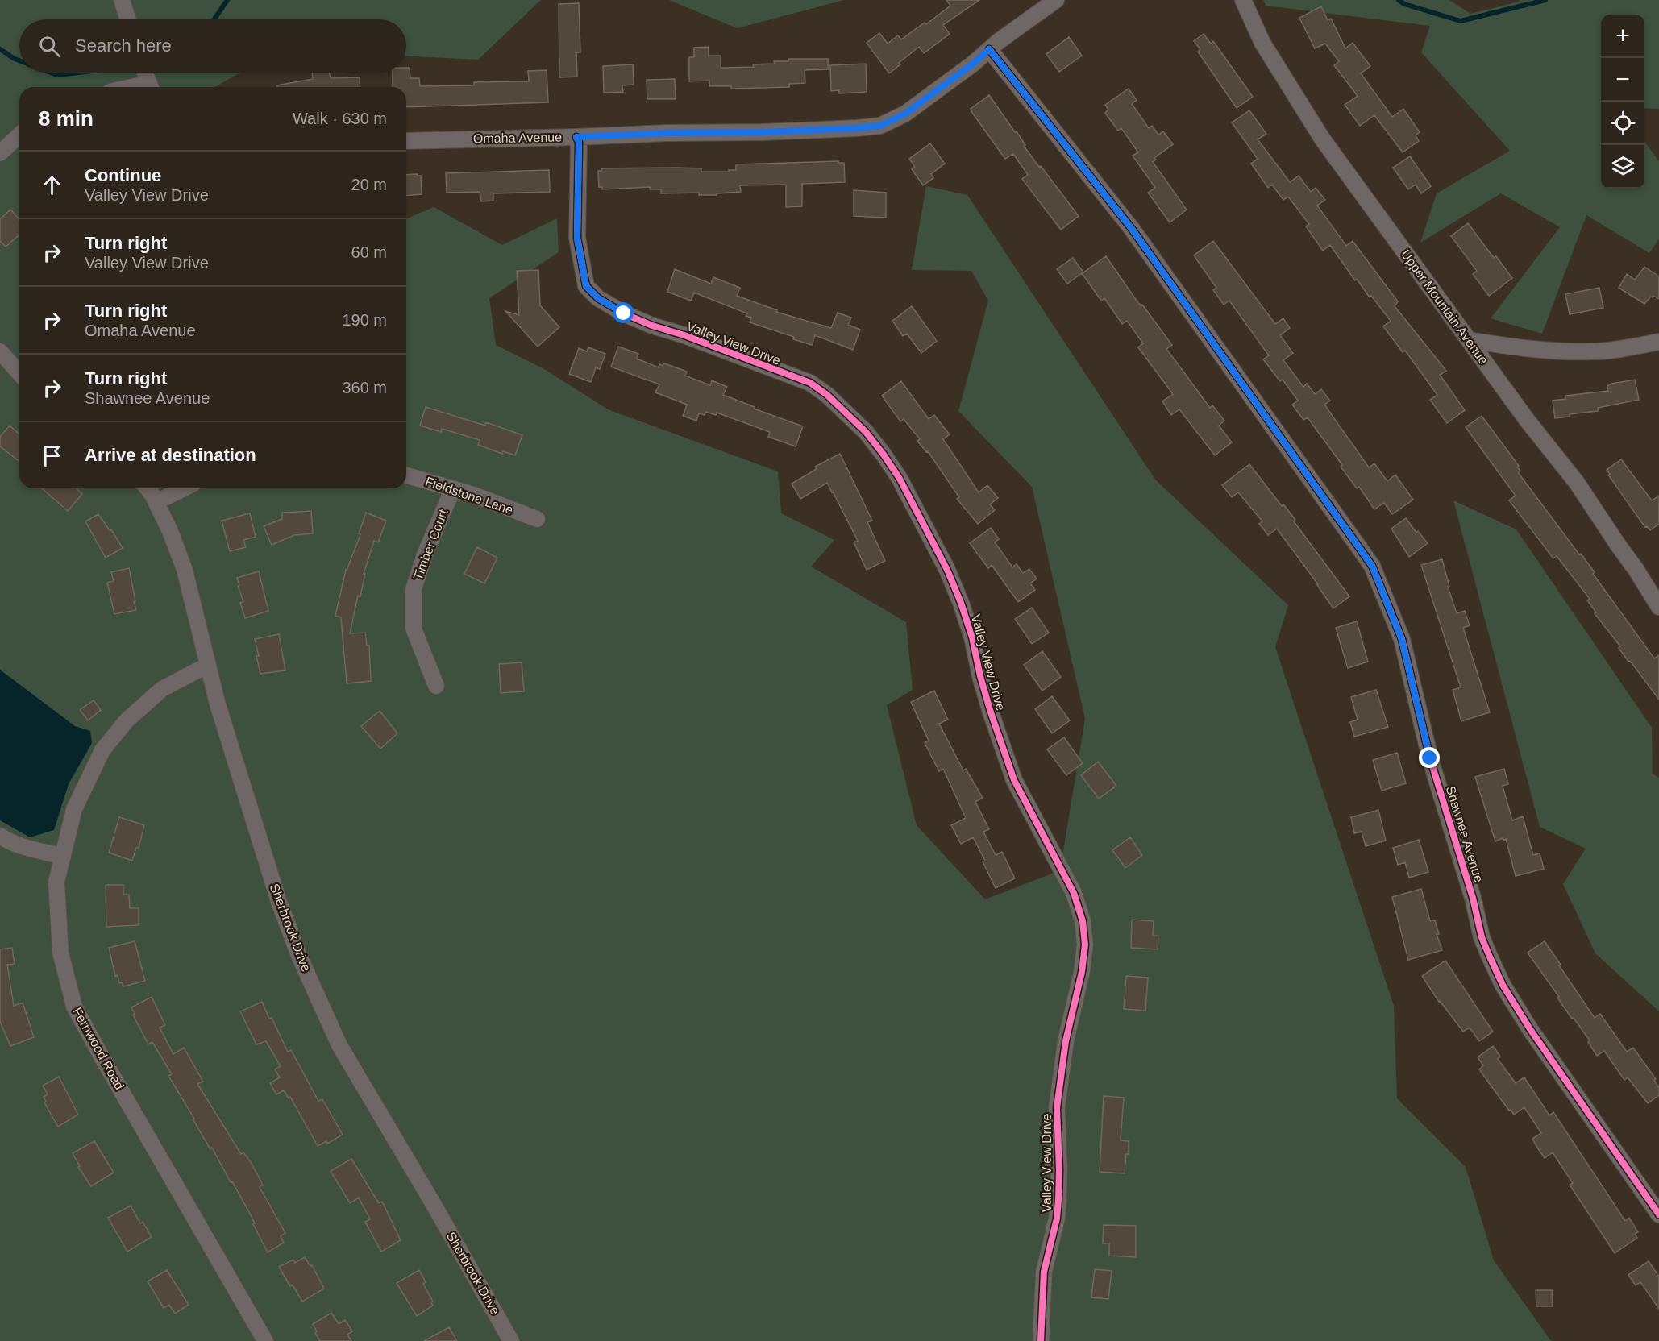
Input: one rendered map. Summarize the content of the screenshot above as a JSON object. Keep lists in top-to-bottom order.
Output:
{
  "streets": {
    "street": [
      "Omaha Avenue",
      "Upper Mountain Avenue",
      "Valley View Drive",
      "Fieldstone Lane",
      "Timber Court",
      "Shawnee Avenue",
      "Sherbrook Drive",
      "Fernwood Road"
    ]
  },
  "crossings": [
    ["Omaha Avenue", "Valley View Drive"],
    ["Omaha Avenue", "Shawnee Avenue"],
    ["Fieldstone Lane", "Timber Court"],
    ["Sherbrook Drive", "Fernwood Road"]
  ],
  "page": {
    "map_buttons": ["+", "−"],
    "search": "Search here",
    "heading": ["8 min", "Walk · 630 m"],
    "list": [
      ["Continue", "Valley View Drive", "20 m"],
      ["Turn right", "Valley View Drive", "60 m"],
      ["Turn right", "Omaha Avenue", "190 m"],
      ["Turn right", "Shawnee Avenue", "360 m"],
      "Arrive at destination"
    ]
  }
}
